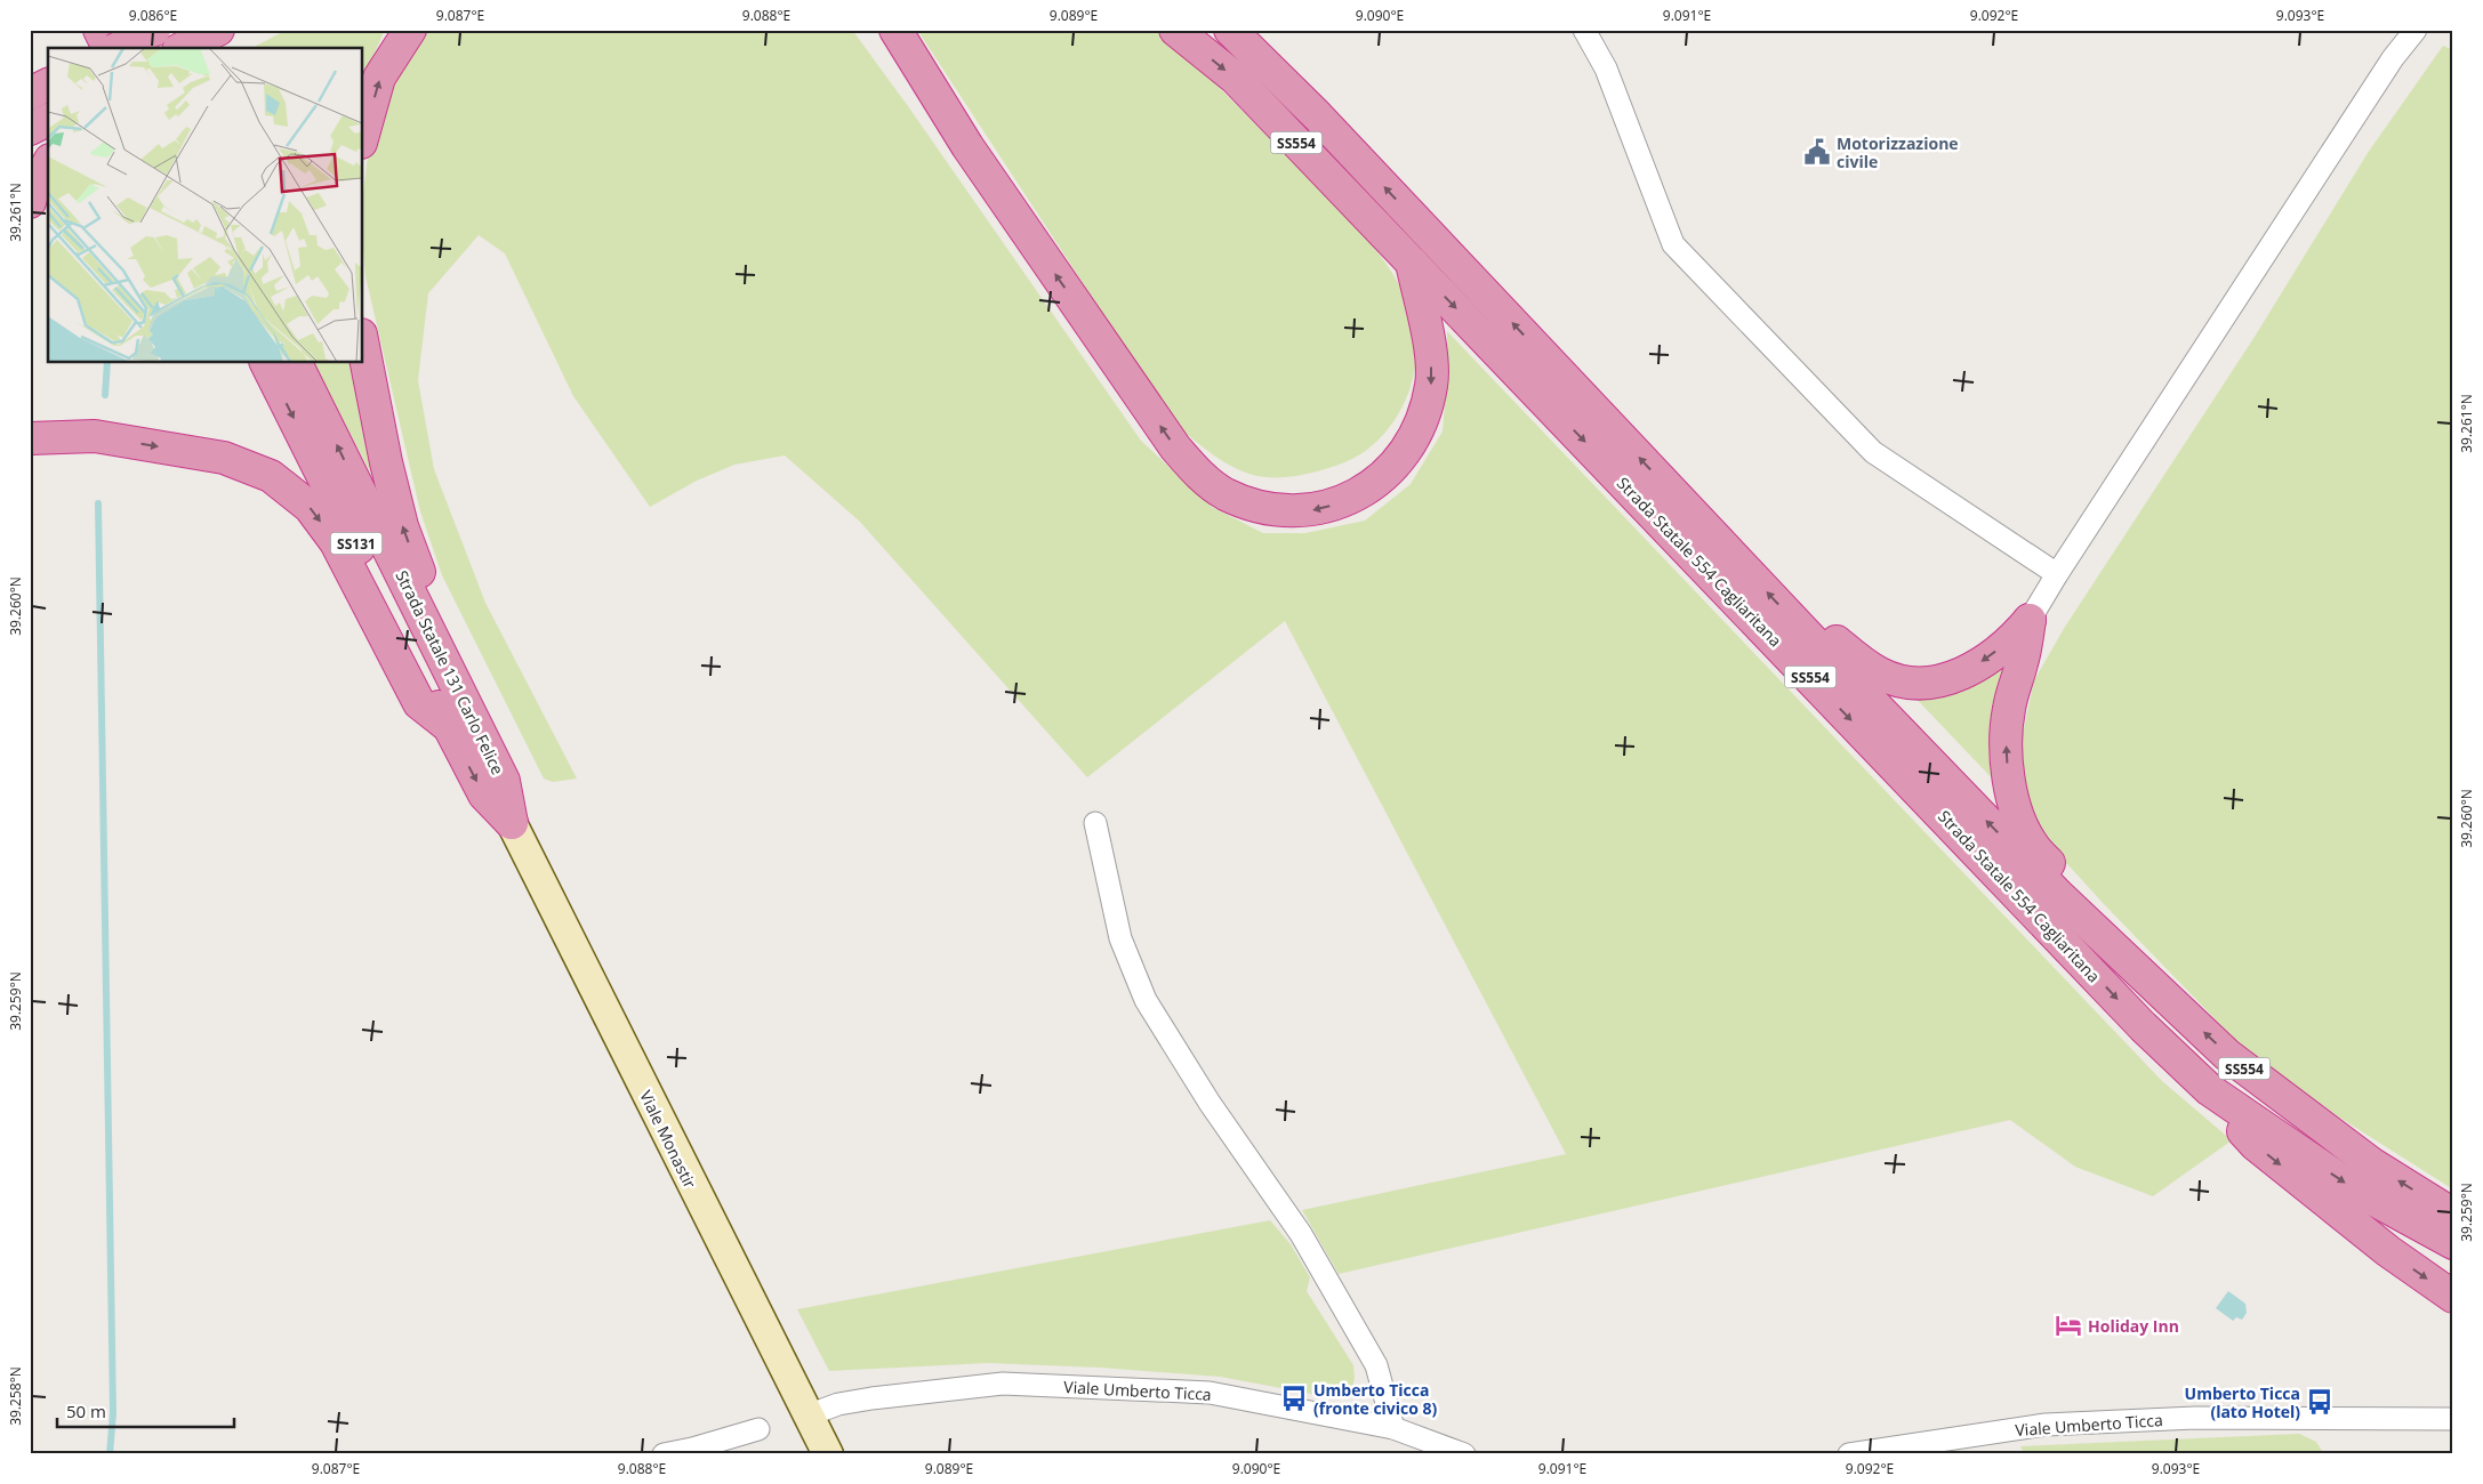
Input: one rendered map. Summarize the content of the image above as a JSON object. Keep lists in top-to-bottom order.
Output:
{
  "streets": {
    "highway": [
      "SS554",
      "SS131",
      "Strada Statale 554 Cagliaritana",
      "Strada Statale 131 Carlo Felice"
    ],
    "main road": ["Viale Monastir"],
    "street": ["Viale Umberto Ticca"]
  },
  "crossings": [
    ["Strada Statale 131 Carlo Felice", "Viale Monastir"],
    ["Viale Monastir", "Viale Umberto Ticca"]
  ],
  "places": {
    "public building": ["Motorizzazione civile"],
    "hotel": ["Holiday Inn"],
    "bus stop": ["Umberto Ticca (fronte civico 8)", "Umberto Ticca (lato Hotel)"]
  },
  "scale_bar": "50 m",
  "coordinates": [
    "9.086°E",
    "9.087°E",
    "9.088°E",
    "9.089°E",
    "9.090°E",
    "9.091°E",
    "9.092°E",
    "9.093°E",
    "39.261°N",
    "39.260°N",
    "39.259°N",
    "39.258°N"
  ]
}
